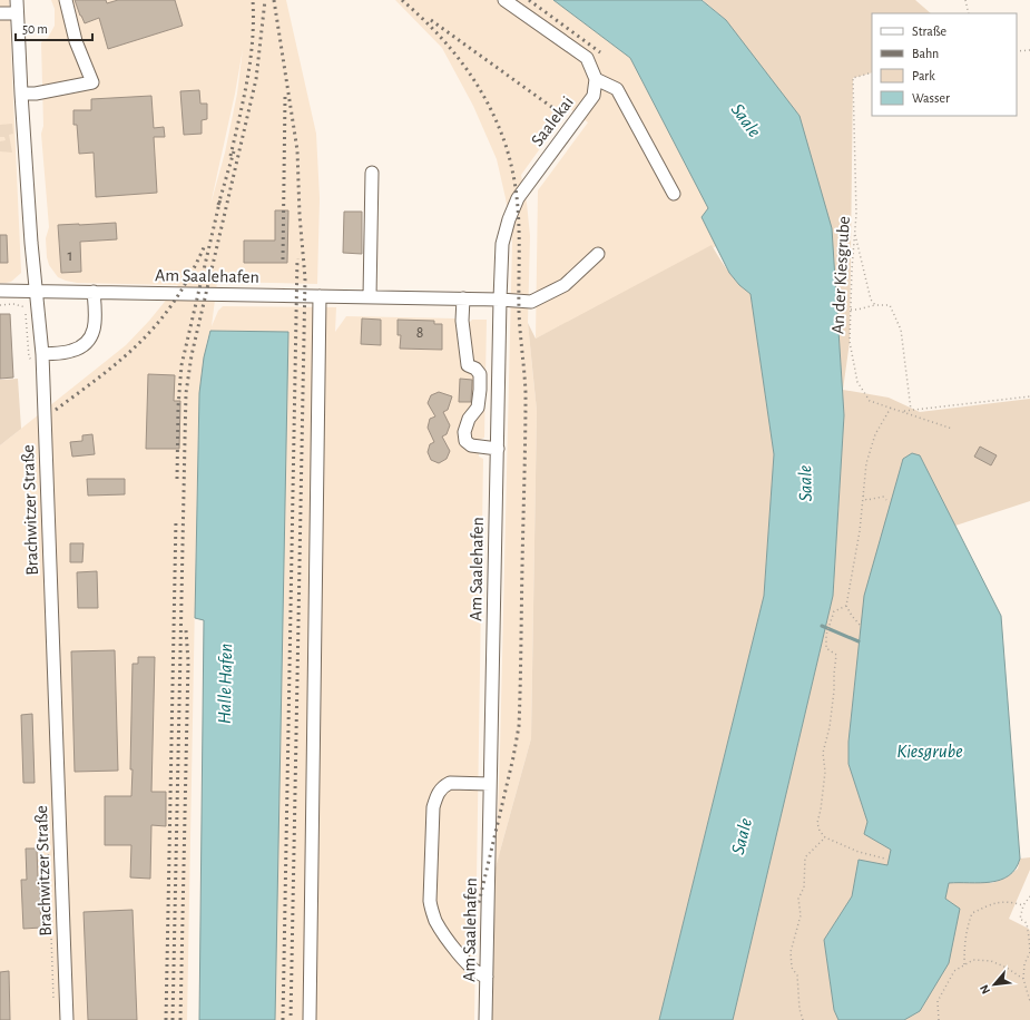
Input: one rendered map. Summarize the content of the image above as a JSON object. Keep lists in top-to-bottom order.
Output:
{
  "streets": {
    "street": ["Saalekai", "Am Saalehafen", "Brachwitzer Straße"],
    "path": ["An der Kiesgrube"]
  },
  "crossings": [
    ["Saalekai", "Am Saalehafen"],
    ["Am Saalehafen", "Brachwitzer Straße"]
  ],
  "water": ["Saale", "Halle Hafen", "Kiesgrube"],
  "house_numbers": ["1", "8"],
  "legend": [
    "Straße",
    "Bahn",
    "Park",
    "Wasser"
  ],
  "scale_bar": "50 m",
  "north": "bottom left"
}
